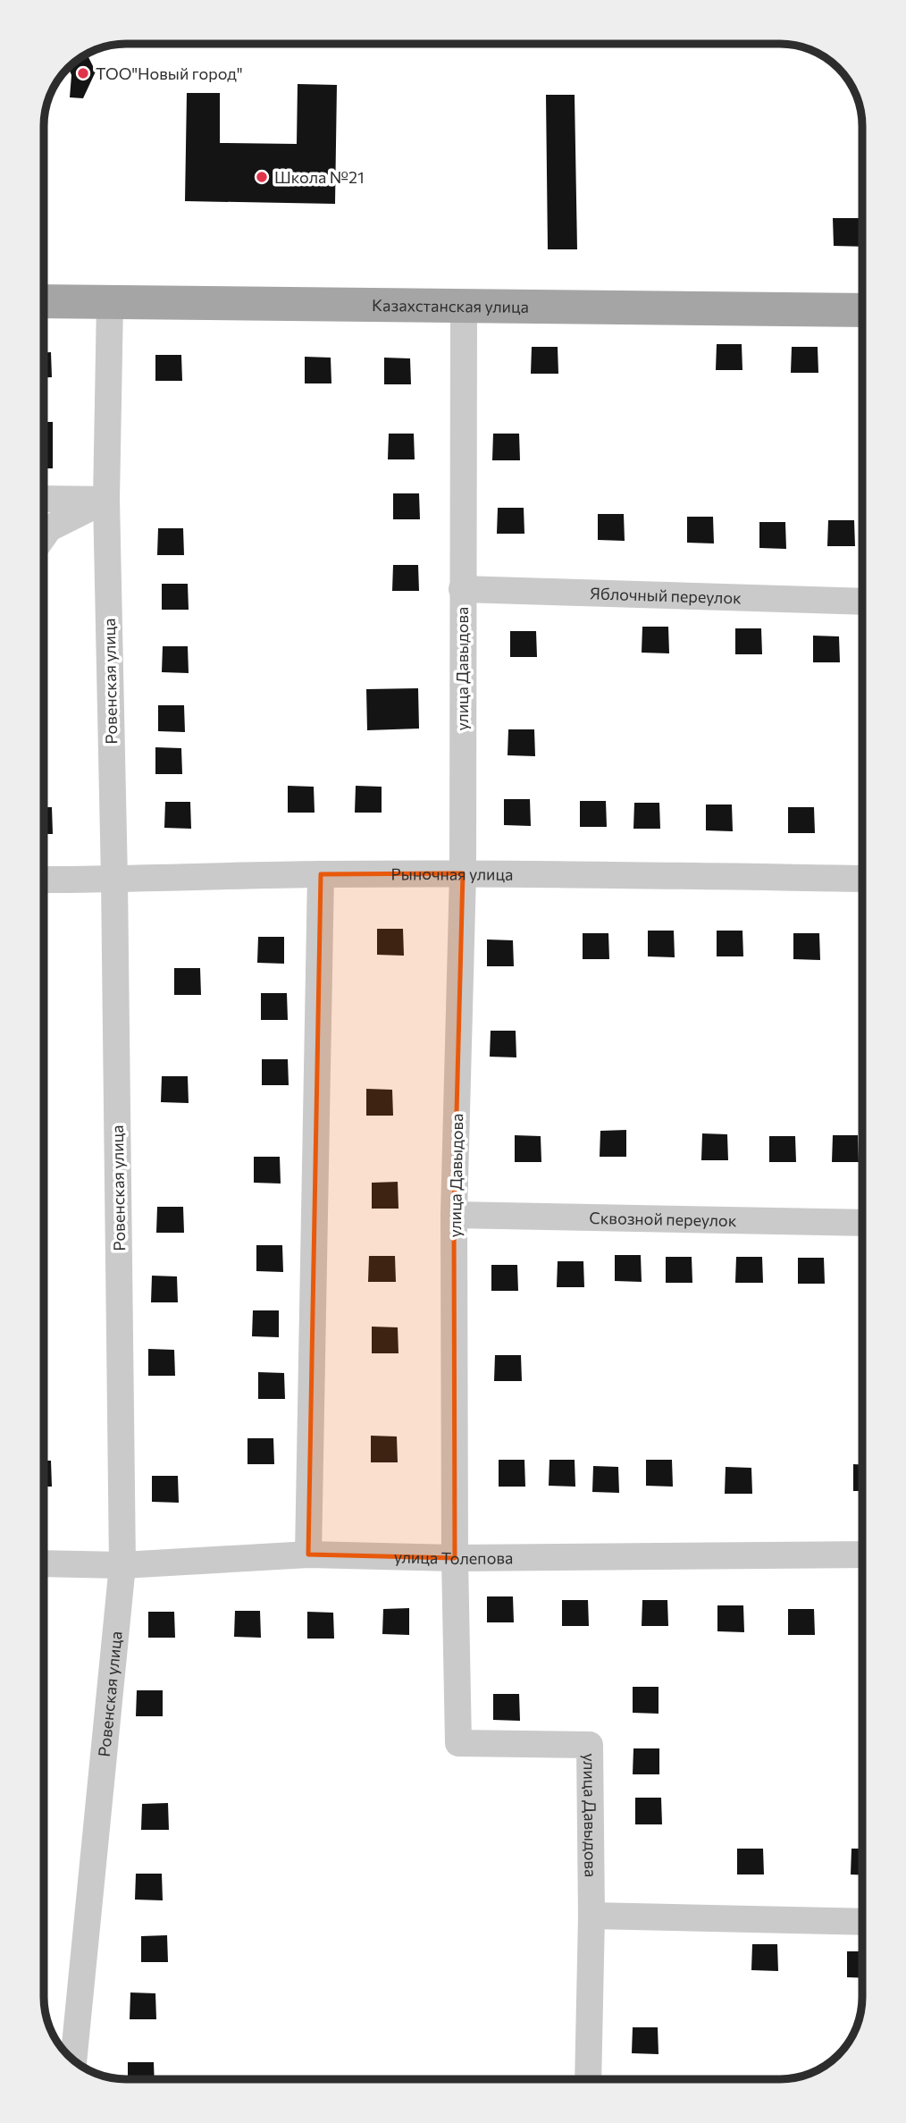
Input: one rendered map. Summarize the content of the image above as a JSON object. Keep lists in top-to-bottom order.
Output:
{
  "streets": {
    "main road": ["Казахстанская улица"],
    "street": [
      "Яблочный переулок",
      "улица Давыдова",
      "Ровенская улица",
      "Рыночная улица",
      "Сквозной переулок",
      "улица Толепова"
    ]
  },
  "crossings": [
    ["Казахстанская улица", "улица Давыдова"],
    ["Казахстанская улица", "Ровенская улица"],
    ["Яблочный переулок", "улица Давыдова"],
    ["улица Давыдова", "Рыночная улица"],
    ["улица Давыдова", "Сквозной переулок"],
    ["улица Давыдова", "улица Толепова"],
    ["Ровенская улица", "Рыночная улица"],
    ["Ровенская улица", "улица Толепова"]
  ],
  "places": ["ТОО\"Новый город\"", "Школа №21"]
}
